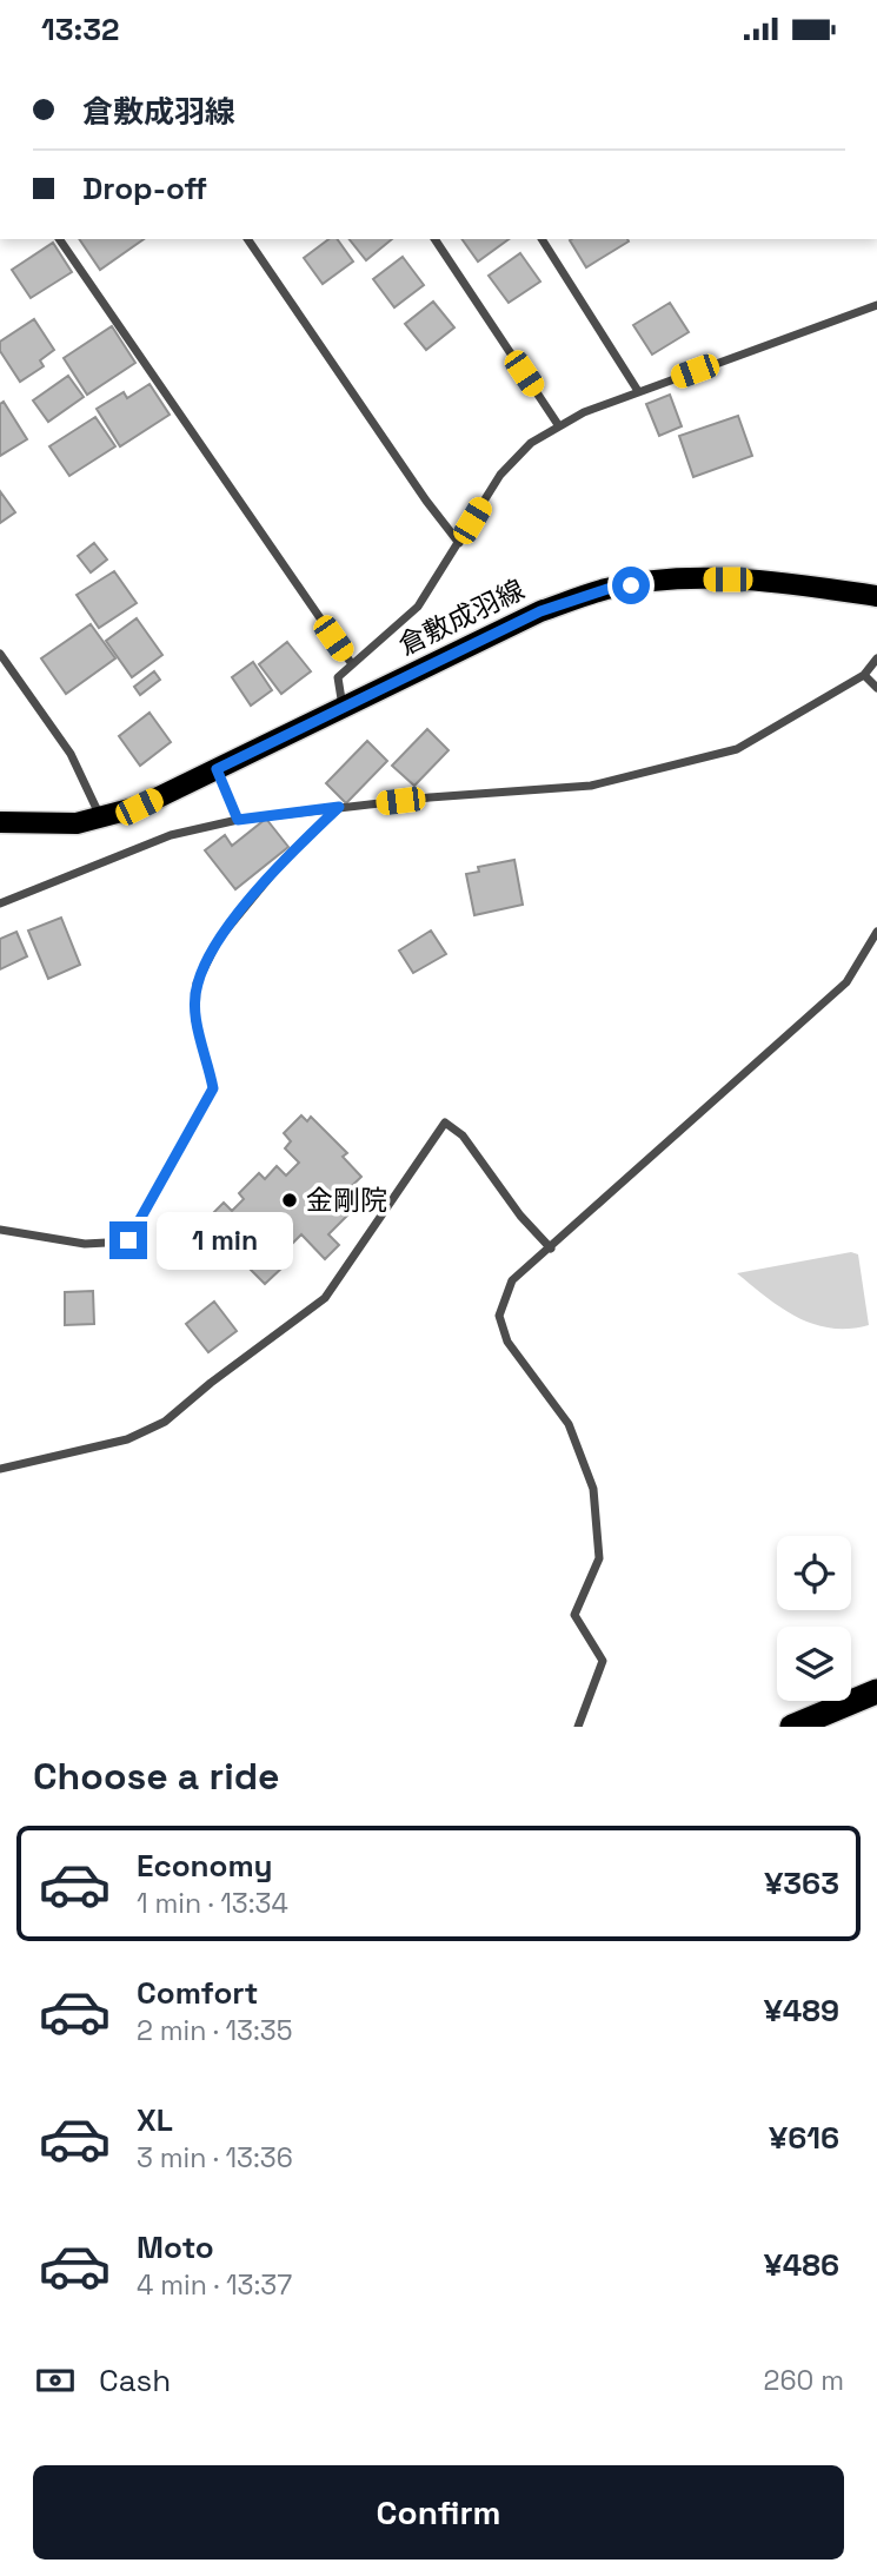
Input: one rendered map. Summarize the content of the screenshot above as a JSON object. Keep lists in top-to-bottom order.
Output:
{
  "streets": {
    "main road": ["倉敷成羽線"]
  },
  "places": ["金剛院"],
  "page": {
    "status": "13:32",
    "banner": ["倉敷成羽線", "Drop-off"],
    "bubble": "1 min",
    "heading": "Choose a ride",
    "list": [
      {
        "name": "Economy",
        "note": "1 min · 13:34",
        "value": "¥363"
      },
      {
        "name": "Comfort",
        "note": "2 min · 13:35",
        "value": "¥489"
      },
      {
        "name": "XL",
        "note": "3 min · 13:36",
        "value": "¥616"
      },
      {
        "name": "Moto",
        "note": "4 min · 13:37",
        "value": "¥486"
      }
    ],
    "pay": ["Cash", "260 m"],
    "buttons": "Confirm"
  }
}
